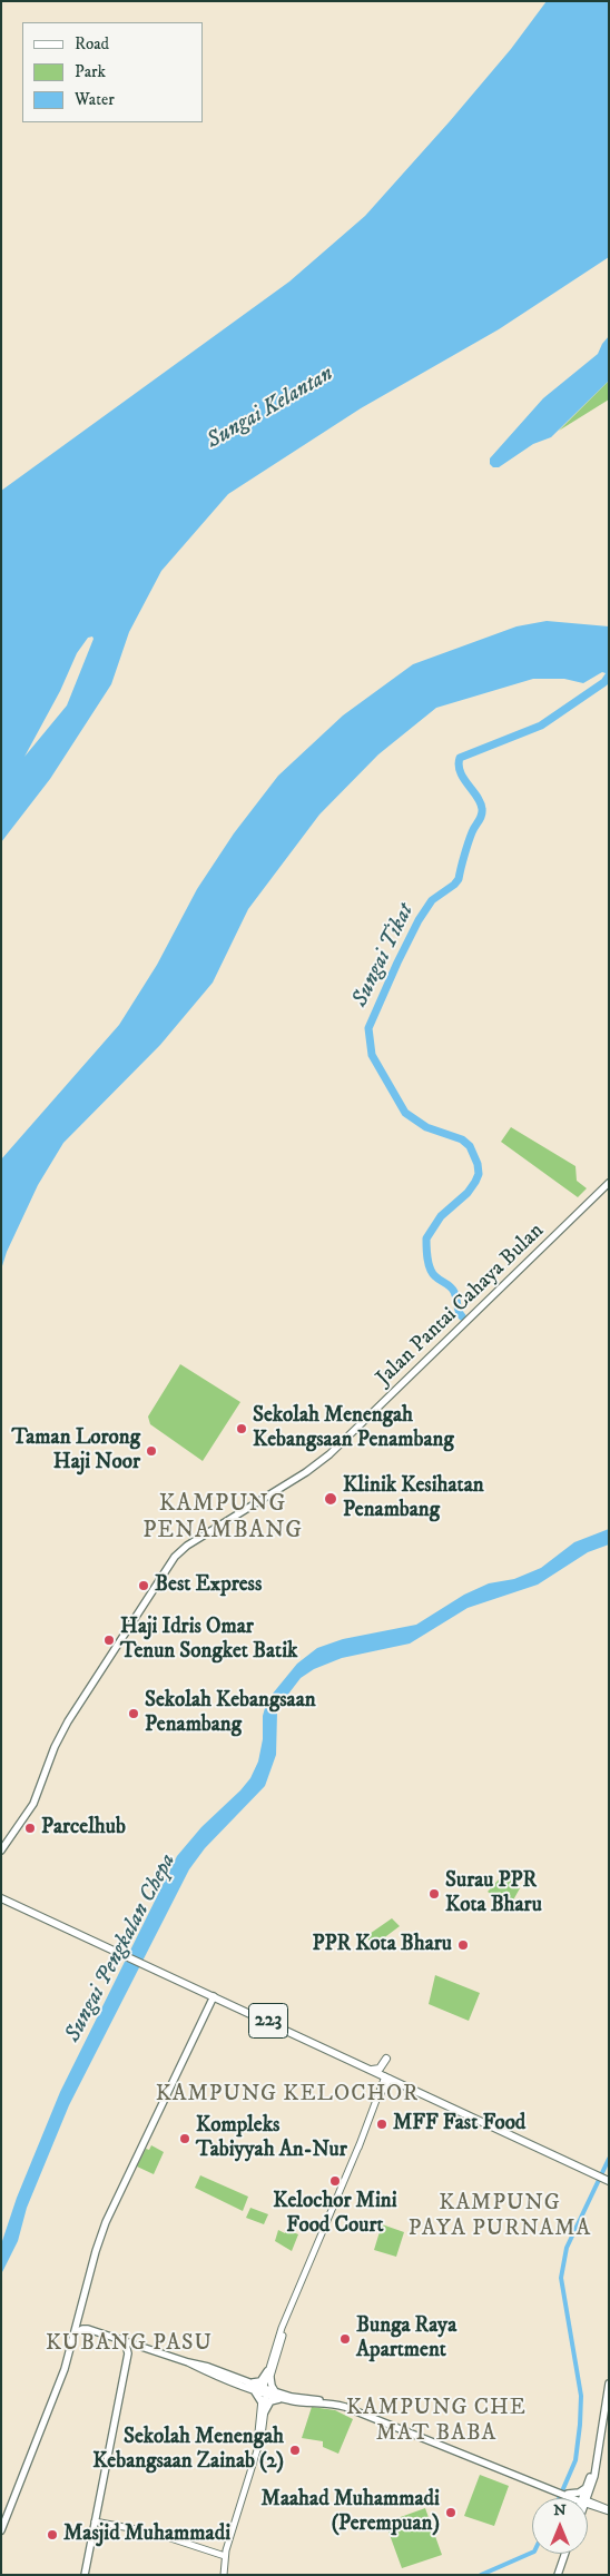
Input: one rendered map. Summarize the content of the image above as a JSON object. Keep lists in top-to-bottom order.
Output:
{
  "streets": {
    "main road": ["Jalan Pantai Cahaya Bulan", "223"]
  },
  "districts": [
    "KAMPUNG PENAMBANG",
    "KAMPUNG KELOCHOR",
    "KAMPUNG PAYA PURNAMA",
    "KUBANG PASU",
    "KAMPUNG CHE MAT BABA"
  ],
  "water": ["Sungai Kelantan", "Sungai Tikat", "Sungai Pengkalan Chepa"],
  "places": [
    "Sekolah Menengah Kebangsaan Penambang",
    "Taman Lorong Haji Noor",
    "Klinik Kesihatan Penambang",
    "Best Express",
    "Haji Idris Omar Tenun Songket Batik",
    "Sekolah Kebangsaan Penambang",
    "Parcelhub",
    "Surau PPR Kota Bharu",
    "PPR Kota Bharu",
    "MFF Fast Food",
    "Kompleks Tabiyyah An-Nur",
    "Kelochor Mini Food Court",
    "Bunga Raya Apartment",
    "Sekolah Menengah Kebangsaan Zainab (2)",
    "Maahad Muhammadi (Perempuan)",
    "Masjid Muhammadi"
  ],
  "legend": ["Road", "Park", "Water"],
  "north": "top"
}
